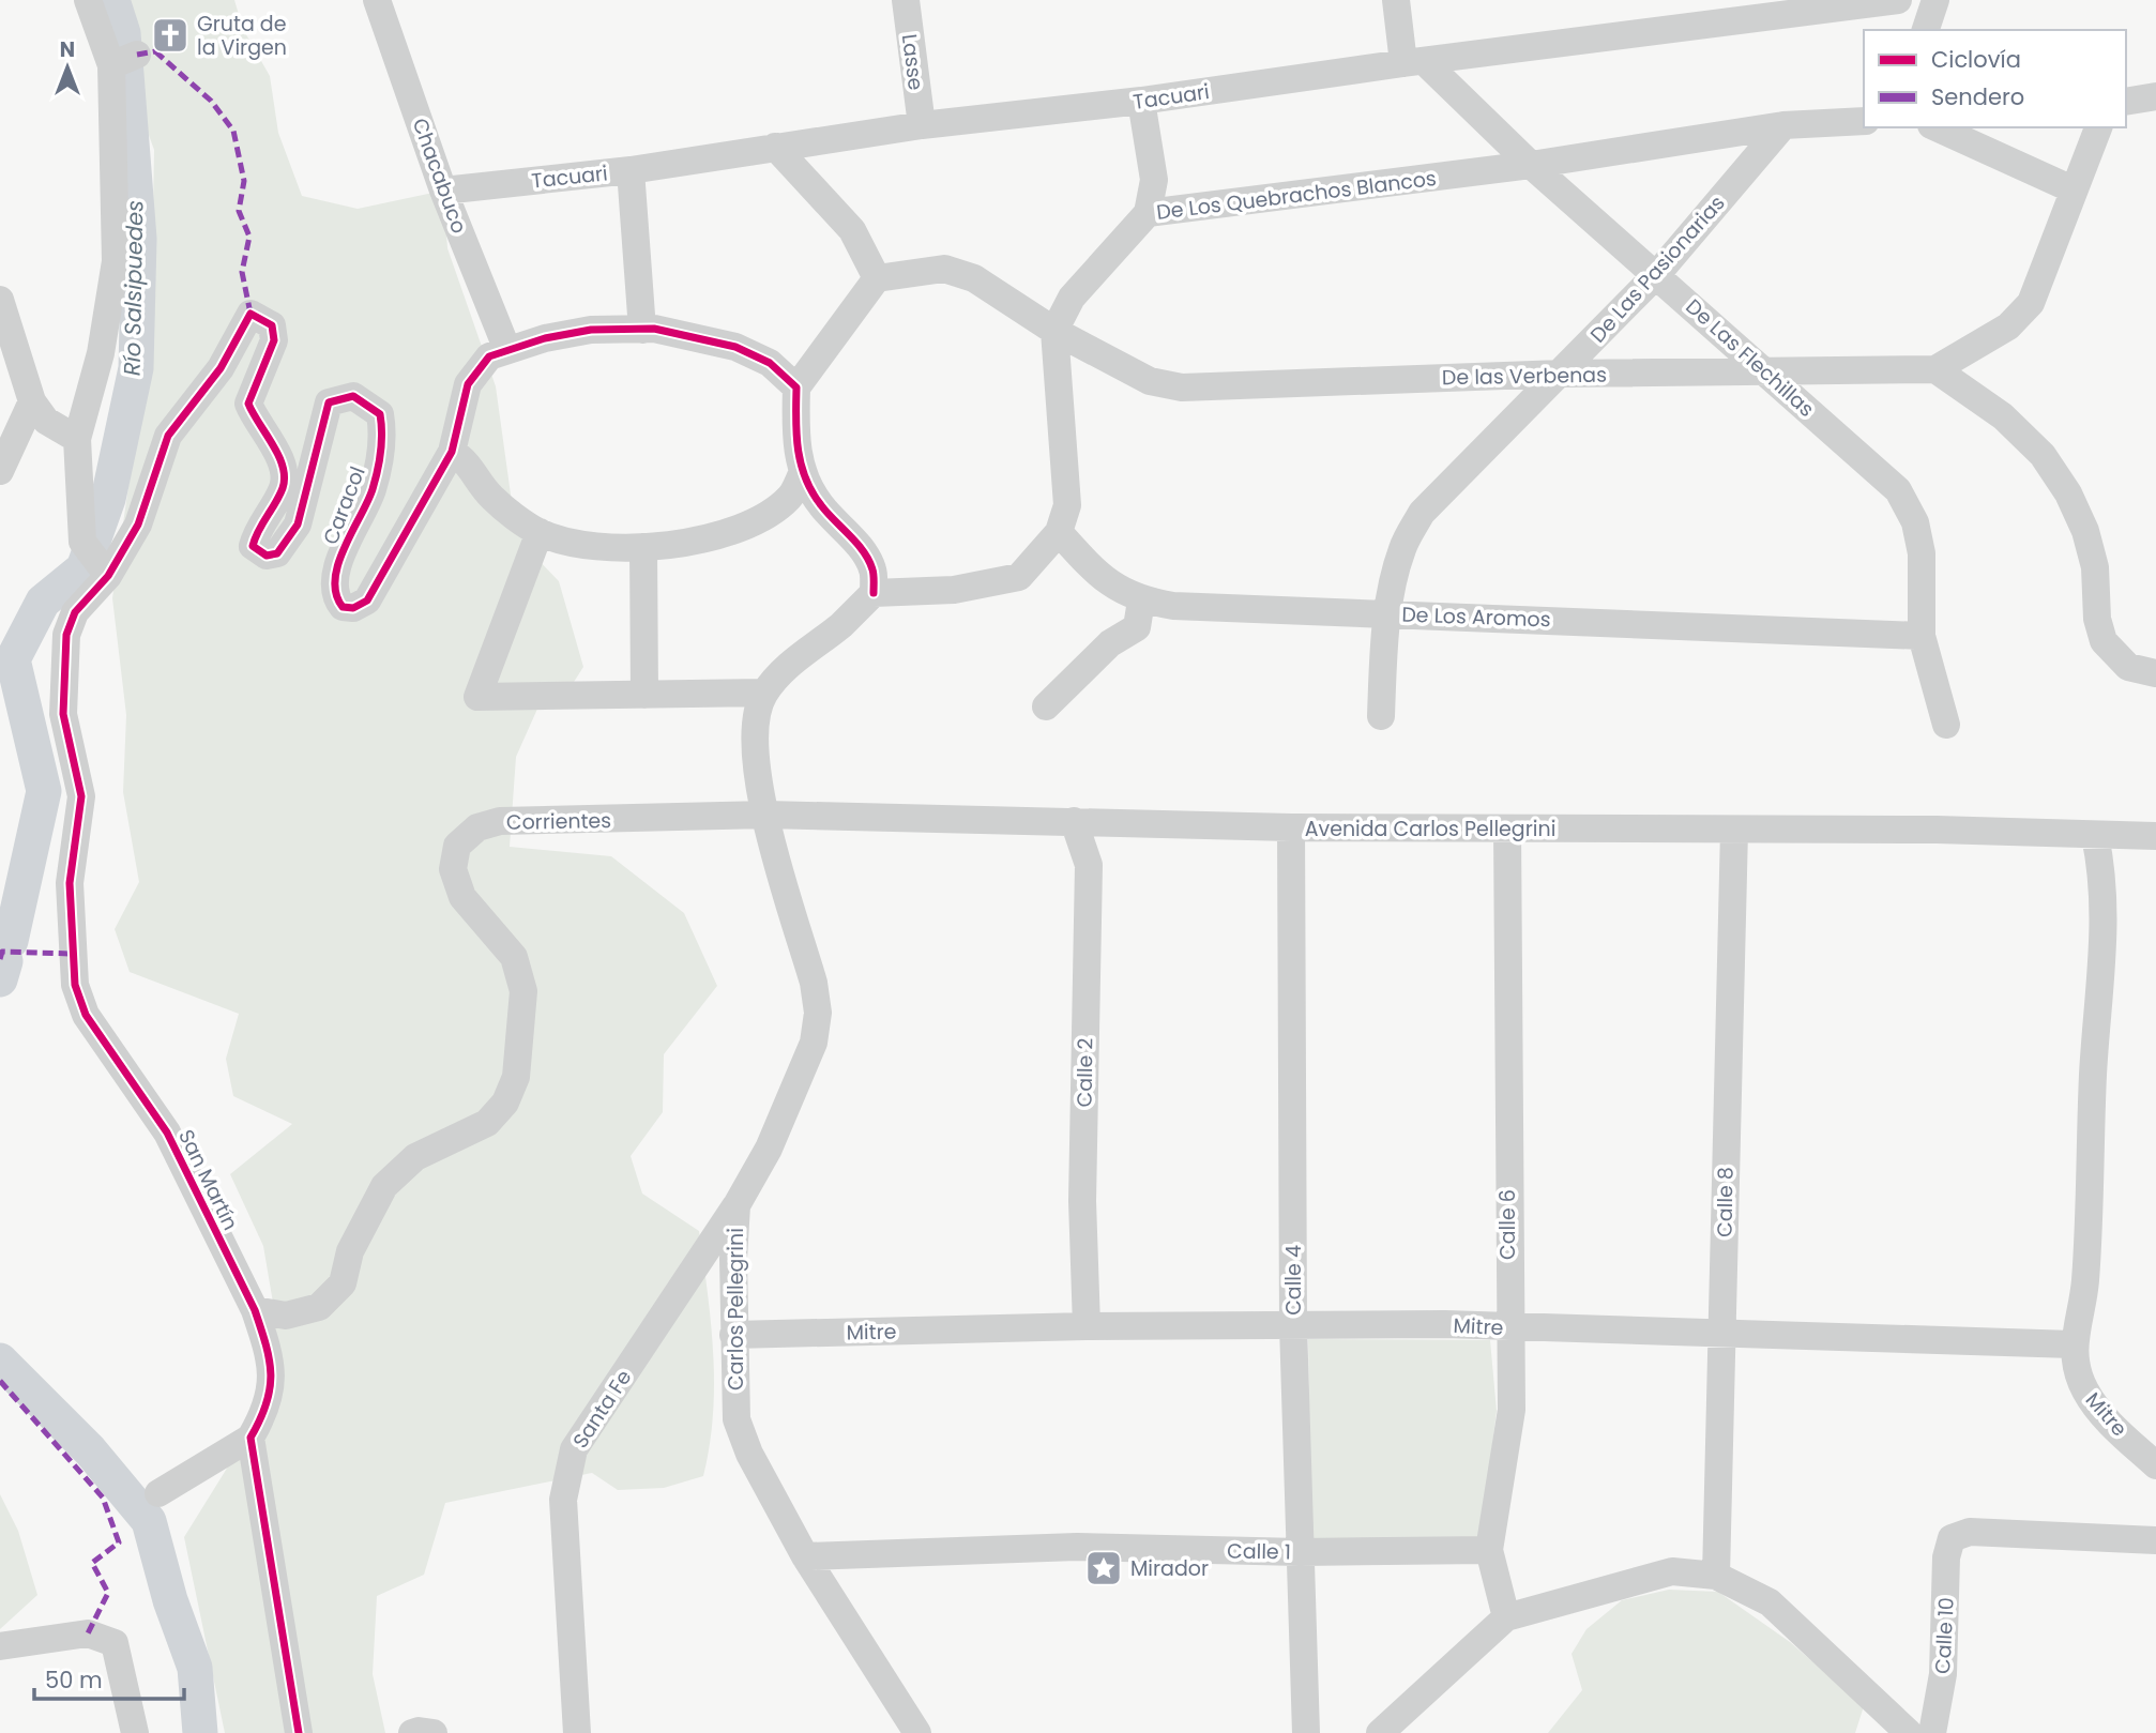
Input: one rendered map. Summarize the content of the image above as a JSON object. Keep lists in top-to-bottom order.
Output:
{
  "streets": {
    "street": [
      "Lasse",
      "Tacuari",
      "Chacabuco",
      "De Los Quebrachos Blancos",
      "De Las Pasionarias",
      "De Las Flechillas",
      "De las Verbenas",
      "Caracol",
      "De Los Aromos",
      "Corrientes",
      "Avenida Carlos Pellegrini",
      "Calle 2",
      "San Martín",
      "Calle 8",
      "Calle 6",
      "Calle 4",
      "Carlos Pellegrini",
      "Mitre",
      "Santa Fe",
      "Calle 1",
      "Calle 10"
    ]
  },
  "crossings": [
    ["Lasse", "Tacuari"],
    ["Tacuari", "Chacabuco"],
    ["Tacuari", "De Las Flechillas"],
    ["Chacabuco", "Caracol"],
    ["De Los Quebrachos Blancos", "De Las Pasionarias"],
    ["De Los Quebrachos Blancos", "De Las Flechillas"],
    ["De Los Quebrachos Blancos", "De las Verbenas"],
    ["De Las Pasionarias", "De Las Flechillas"],
    ["De Las Pasionarias", "De las Verbenas"],
    ["De Las Pasionarias", "De Los Aromos"],
    ["De Las Flechillas", "De las Verbenas"],
    ["De Las Flechillas", "De Los Aromos"],
    ["Caracol", "San Martín"],
    ["Corrientes", "Avenida Carlos Pellegrini"],
    ["Corrientes", "San Martín"],
    ["Corrientes", "Carlos Pellegrini"],
    ["Avenida Carlos Pellegrini", "Calle 2"],
    ["Avenida Carlos Pellegrini", "Calle 8"],
    ["Avenida Carlos Pellegrini", "Calle 6"],
    ["Avenida Carlos Pellegrini", "Calle 4"],
    ["Avenida Carlos Pellegrini", "Carlos Pellegrini"],
    ["Calle 2", "Mitre"],
    ["Calle 8", "Mitre"],
    ["Calle 6", "Mitre"],
    ["Calle 6", "Calle 1"],
    ["Calle 4", "Mitre"],
    ["Calle 4", "Calle 1"],
    ["Carlos Pellegrini", "Mitre"],
    ["Carlos Pellegrini", "Santa Fe"],
    ["Carlos Pellegrini", "Calle 1"]
  ],
  "water": ["Río Salsipuedes"],
  "places": {
    "church": ["Gruta de la Virgen"],
    "place": ["Mirador"]
  },
  "legend": ["Ciclovía", "Sendero"],
  "scale_bar": "50 m",
  "north": "top"
}
